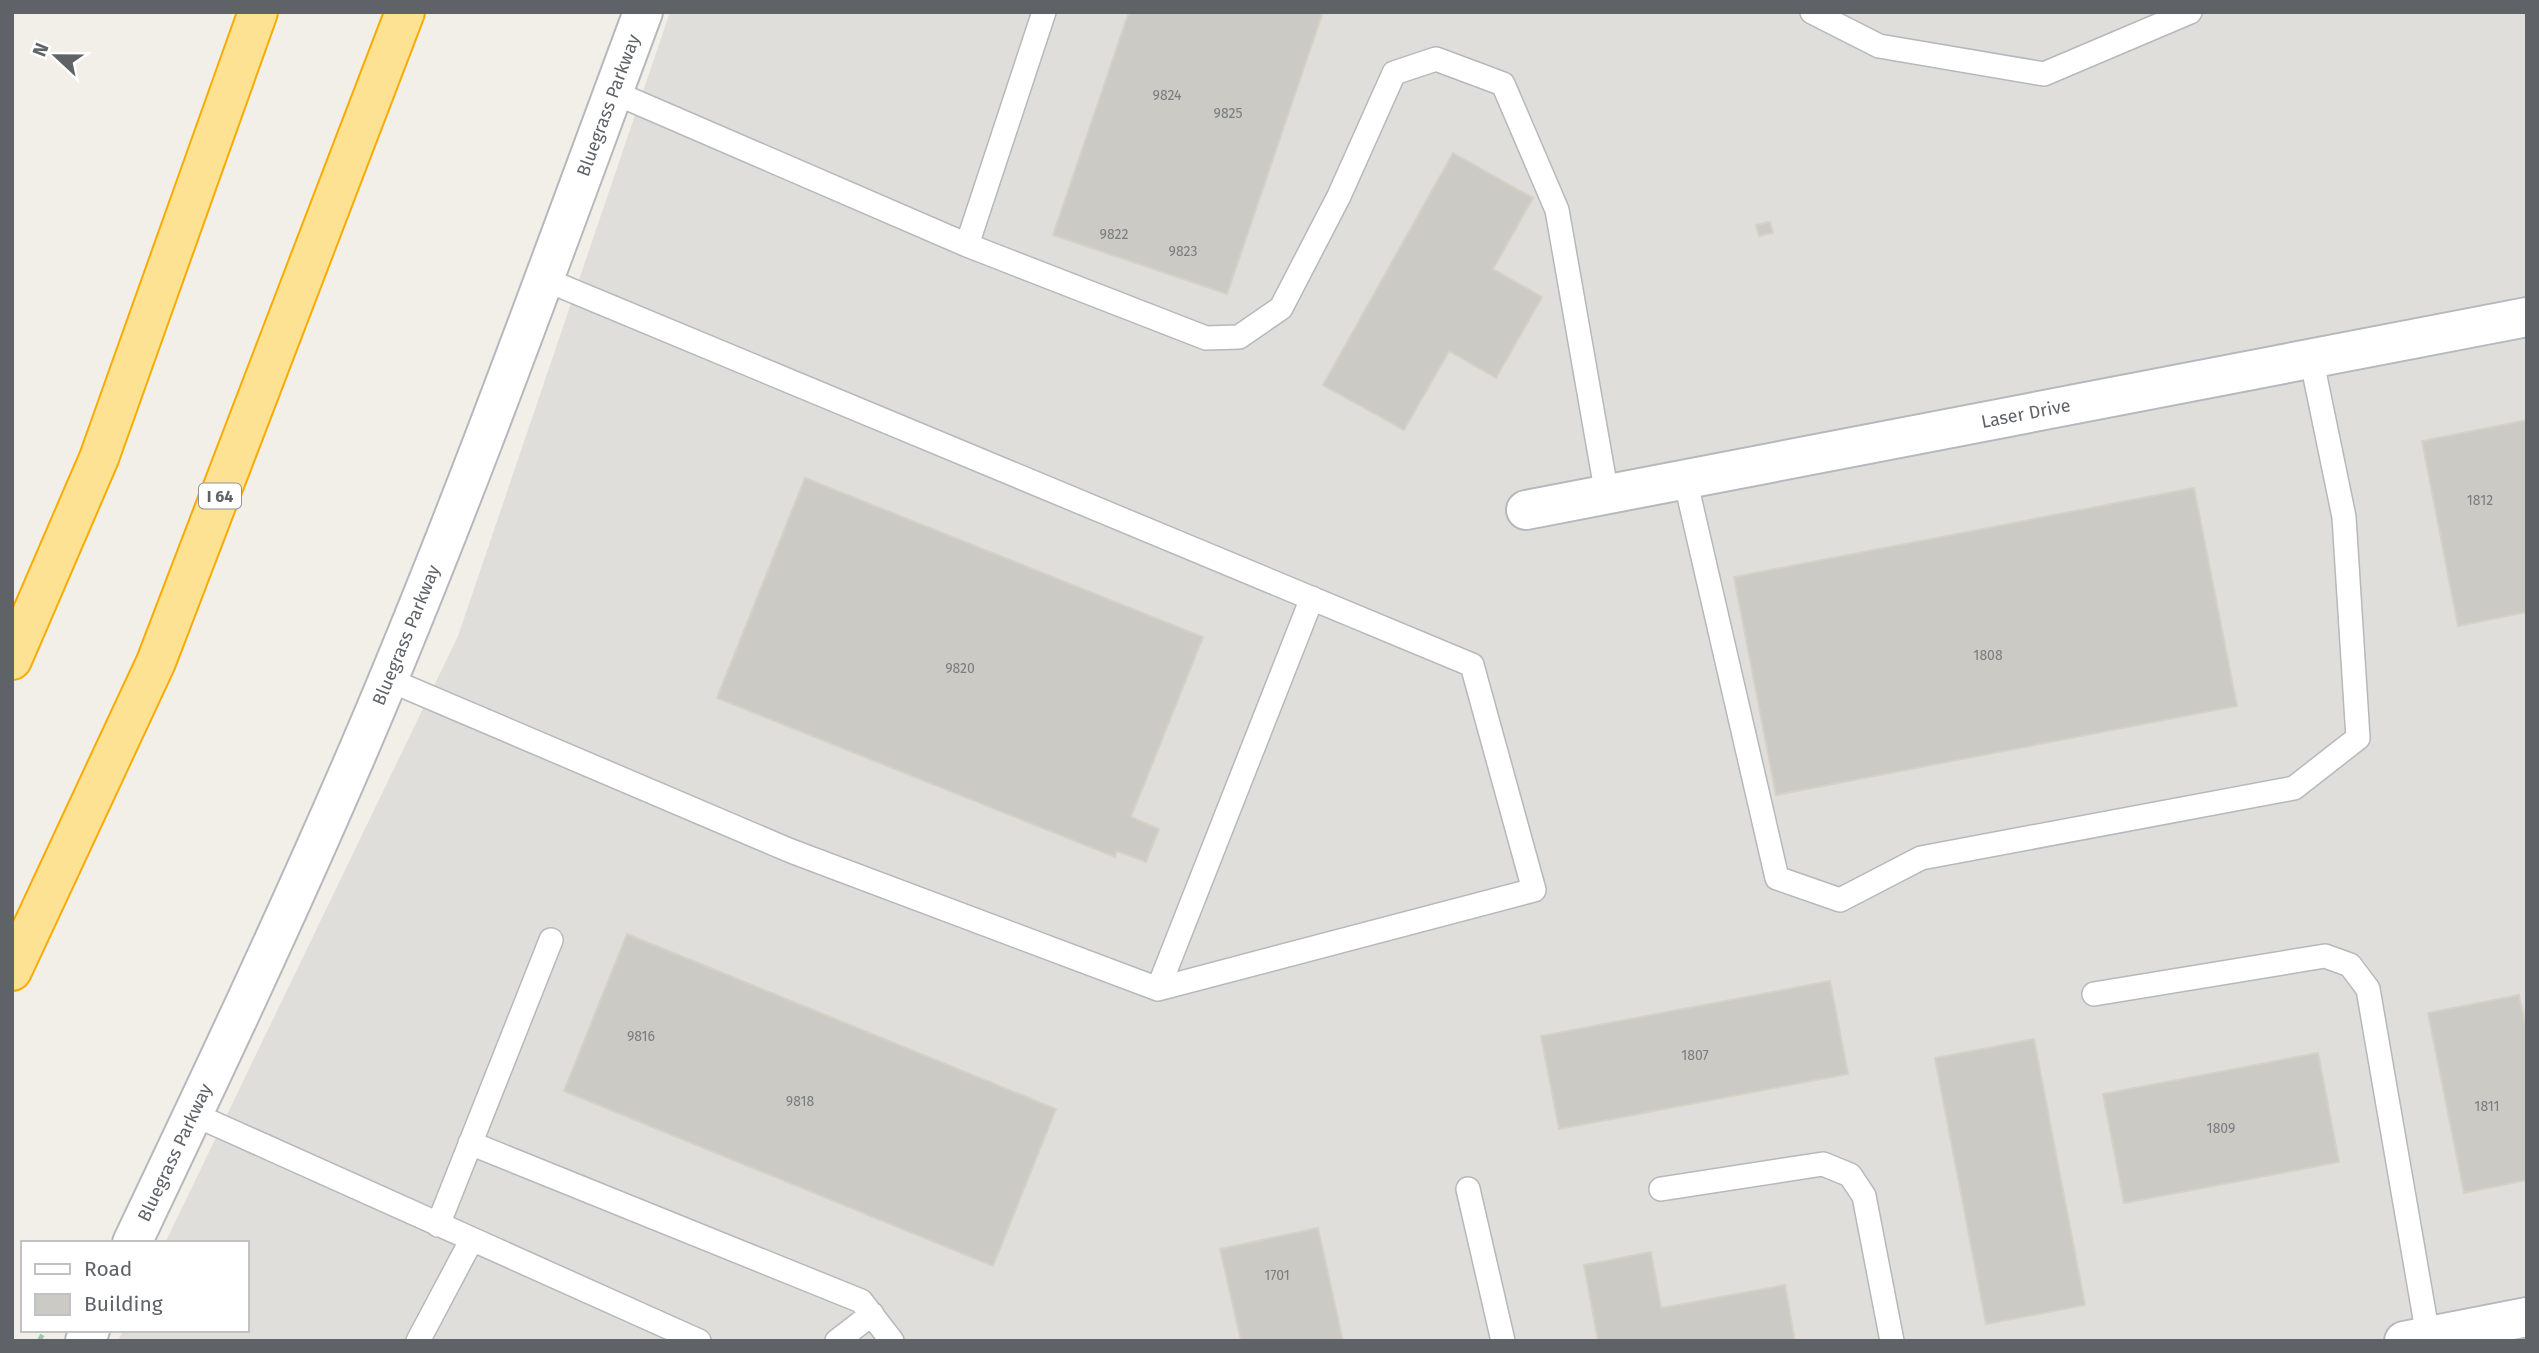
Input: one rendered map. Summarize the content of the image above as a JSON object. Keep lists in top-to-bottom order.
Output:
{
  "streets": {
    "highway": ["I 64"],
    "street": ["Bluegrass Parkway", "Laser Drive"]
  },
  "house_numbers": [
    "9824",
    "9825",
    "9822",
    "9823",
    "1812",
    "1808",
    "9820",
    "9816",
    "1807",
    "9818",
    "1811",
    "1809",
    "1701"
  ],
  "legend": ["Road", "Building"],
  "north": "left"
}
